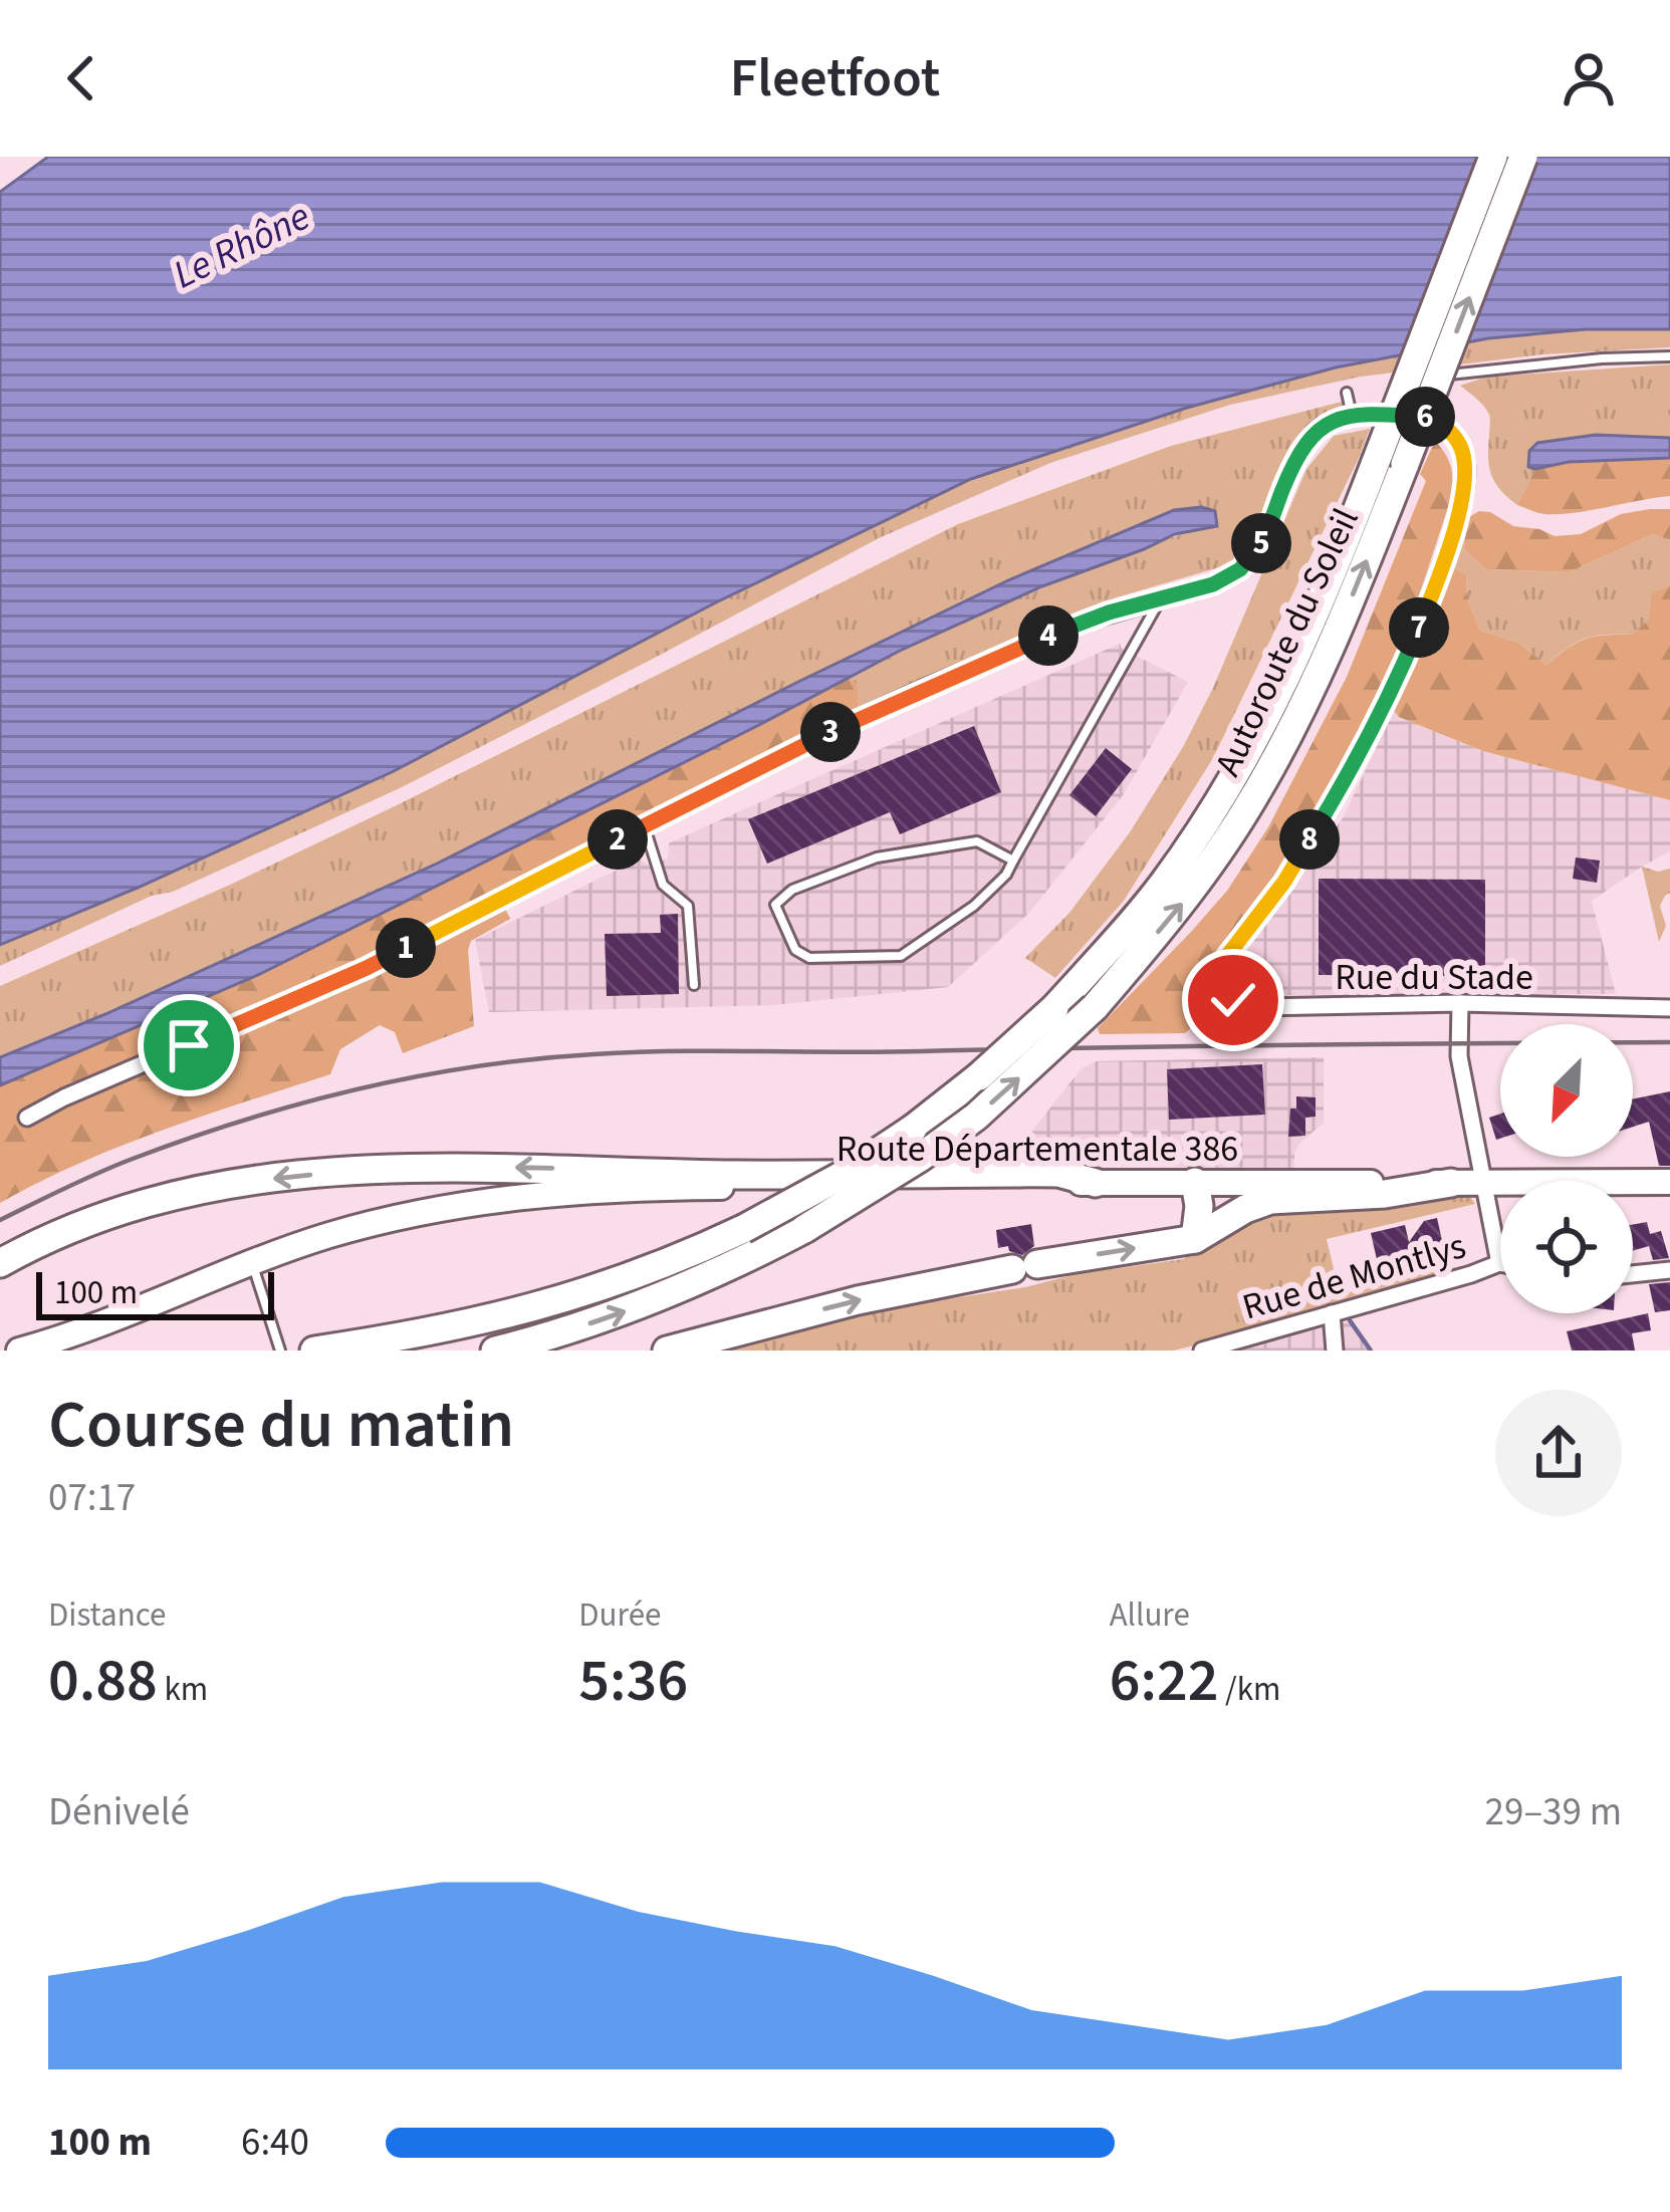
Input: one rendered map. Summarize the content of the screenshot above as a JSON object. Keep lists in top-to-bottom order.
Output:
{
  "streets": {
    "highway": ["Autoroute du Soleil"],
    "main road": ["Route Départementale 386"],
    "street": ["Rue du Stade", "Rue de Montlys"]
  },
  "water": ["Le Rhône"],
  "scale_bar": "100 m",
  "north": "bottom left",
  "page": {
    "header": "Fleetfoot",
    "pins": [
      "6",
      "5",
      "7",
      "4",
      "3",
      "2",
      "8",
      "1"
    ],
    "scale": "100 m",
    "heading": ["Course du matin", "07:17"],
    "stats": [
      ["Distance", "0.88 km"],
      ["Durée", "5:36"],
      ["Allure", "6:22 /km"]
    ],
    "chart": ["Dénivelé", "29–39 m"],
    "list": [
      {
        "name": "100 m",
        "note": "6:40"
      }
    ]
  }
}
